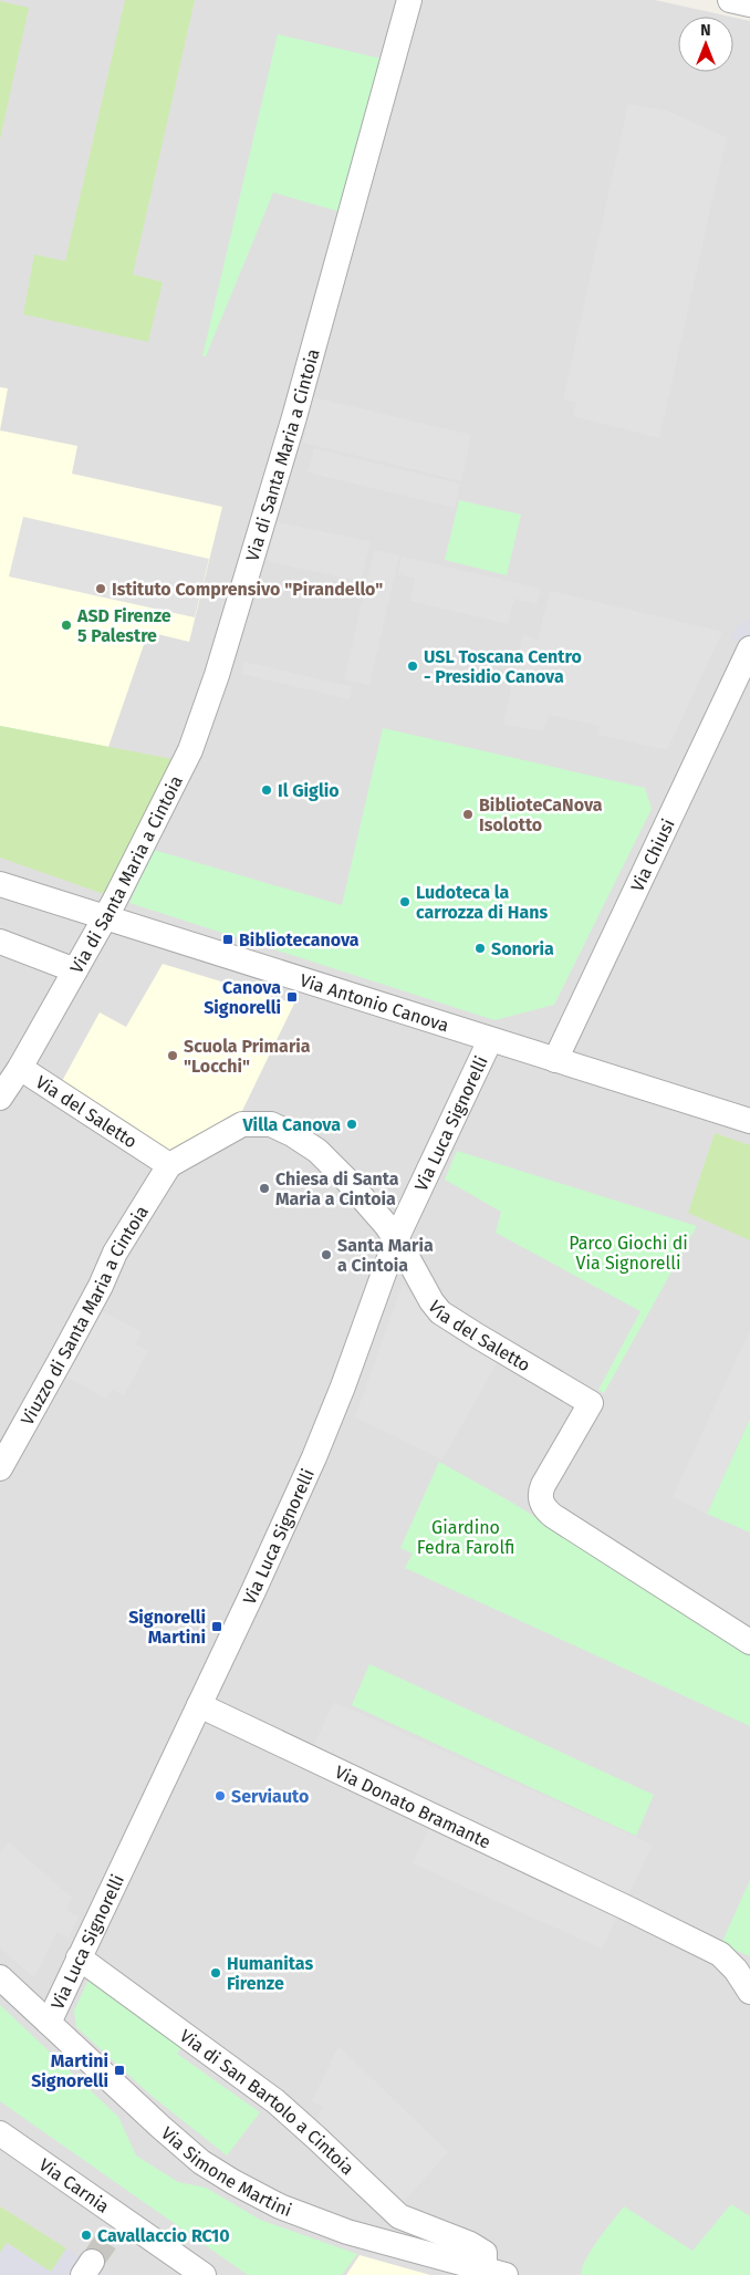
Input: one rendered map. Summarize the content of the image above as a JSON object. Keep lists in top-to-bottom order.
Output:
{
  "streets": {
    "street": [
      "Via di Santa Maria a Cintoia",
      "Via Chiusi",
      "Via Antonio Canova",
      "Via del Saletto",
      "Via Luca Signorelli",
      "Viuzzo di Santa Maria a Cintoia",
      "Via Donato Bramante",
      "Via di San Bartolo a Cintoia",
      "Via Simone Martini",
      "Via Carnia"
    ]
  },
  "crossings": [
    ["Via di Santa Maria a Cintoia", "Via Antonio Canova"],
    ["Via di Santa Maria a Cintoia", "Via del Saletto"],
    ["Via Chiusi", "Via Antonio Canova"],
    ["Via Antonio Canova", "Via Luca Signorelli"],
    ["Via del Saletto", "Via Luca Signorelli"],
    ["Via del Saletto", "Viuzzo di Santa Maria a Cintoia"],
    ["Via Luca Signorelli", "Via Donato Bramante"],
    ["Via Luca Signorelli", "Via di San Bartolo a Cintoia"],
    ["Via Luca Signorelli", "Via Simone Martini"],
    ["Via di San Bartolo a Cintoia", "Via Simone Martini"]
  ],
  "parks": ["Parco Giochi di Via Signorelli", "Giardino Fedra Farolfi"],
  "places": {
    "other": [
      "Istituto Comprensivo \"Pirandello\"",
      "ASD Firenze 5 Palestre",
      "USL Toscana Centro - Presidio Canova",
      "Il Giglio",
      "BiblioteCaNova Isolotto",
      "Ludoteca la carrozza di Hans",
      "Sonoria",
      "Scuola Primaria \"Locchi\"",
      "Villa Canova",
      "Chiesa di Santa Maria a Cintoia",
      "Santa Maria a Cintoia",
      "Serviauto",
      "Humanitas Firenze",
      "Cavallaccio RC10"
    ],
    "transit": [
      "Bibliotecanova",
      "Canova Signorelli",
      "Signorelli Martini",
      "Martini Signorelli"
    ]
  },
  "north": "top"
}
